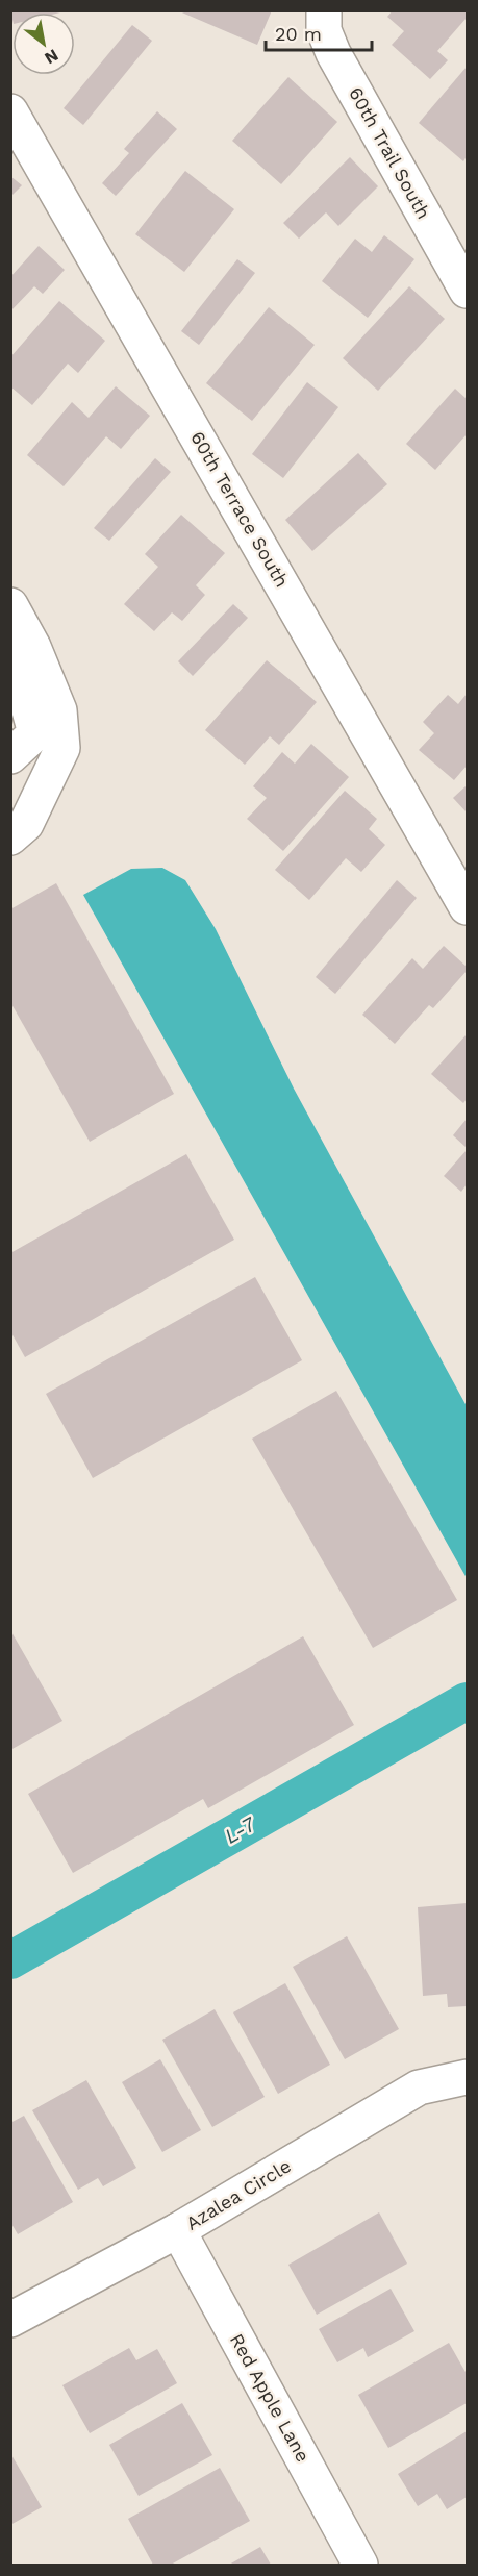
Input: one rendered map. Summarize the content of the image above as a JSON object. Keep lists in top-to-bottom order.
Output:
{
  "streets": {
    "street": [
      "60th Trail South",
      "60th Terrace South",
      "Azalea Circle",
      "Red Apple Lane"
    ]
  },
  "crossings": [
    ["Azalea Circle", "Red Apple Lane"]
  ],
  "water": ["L-7"],
  "scale_bar": "20 m",
  "north": "bottom right"
}
